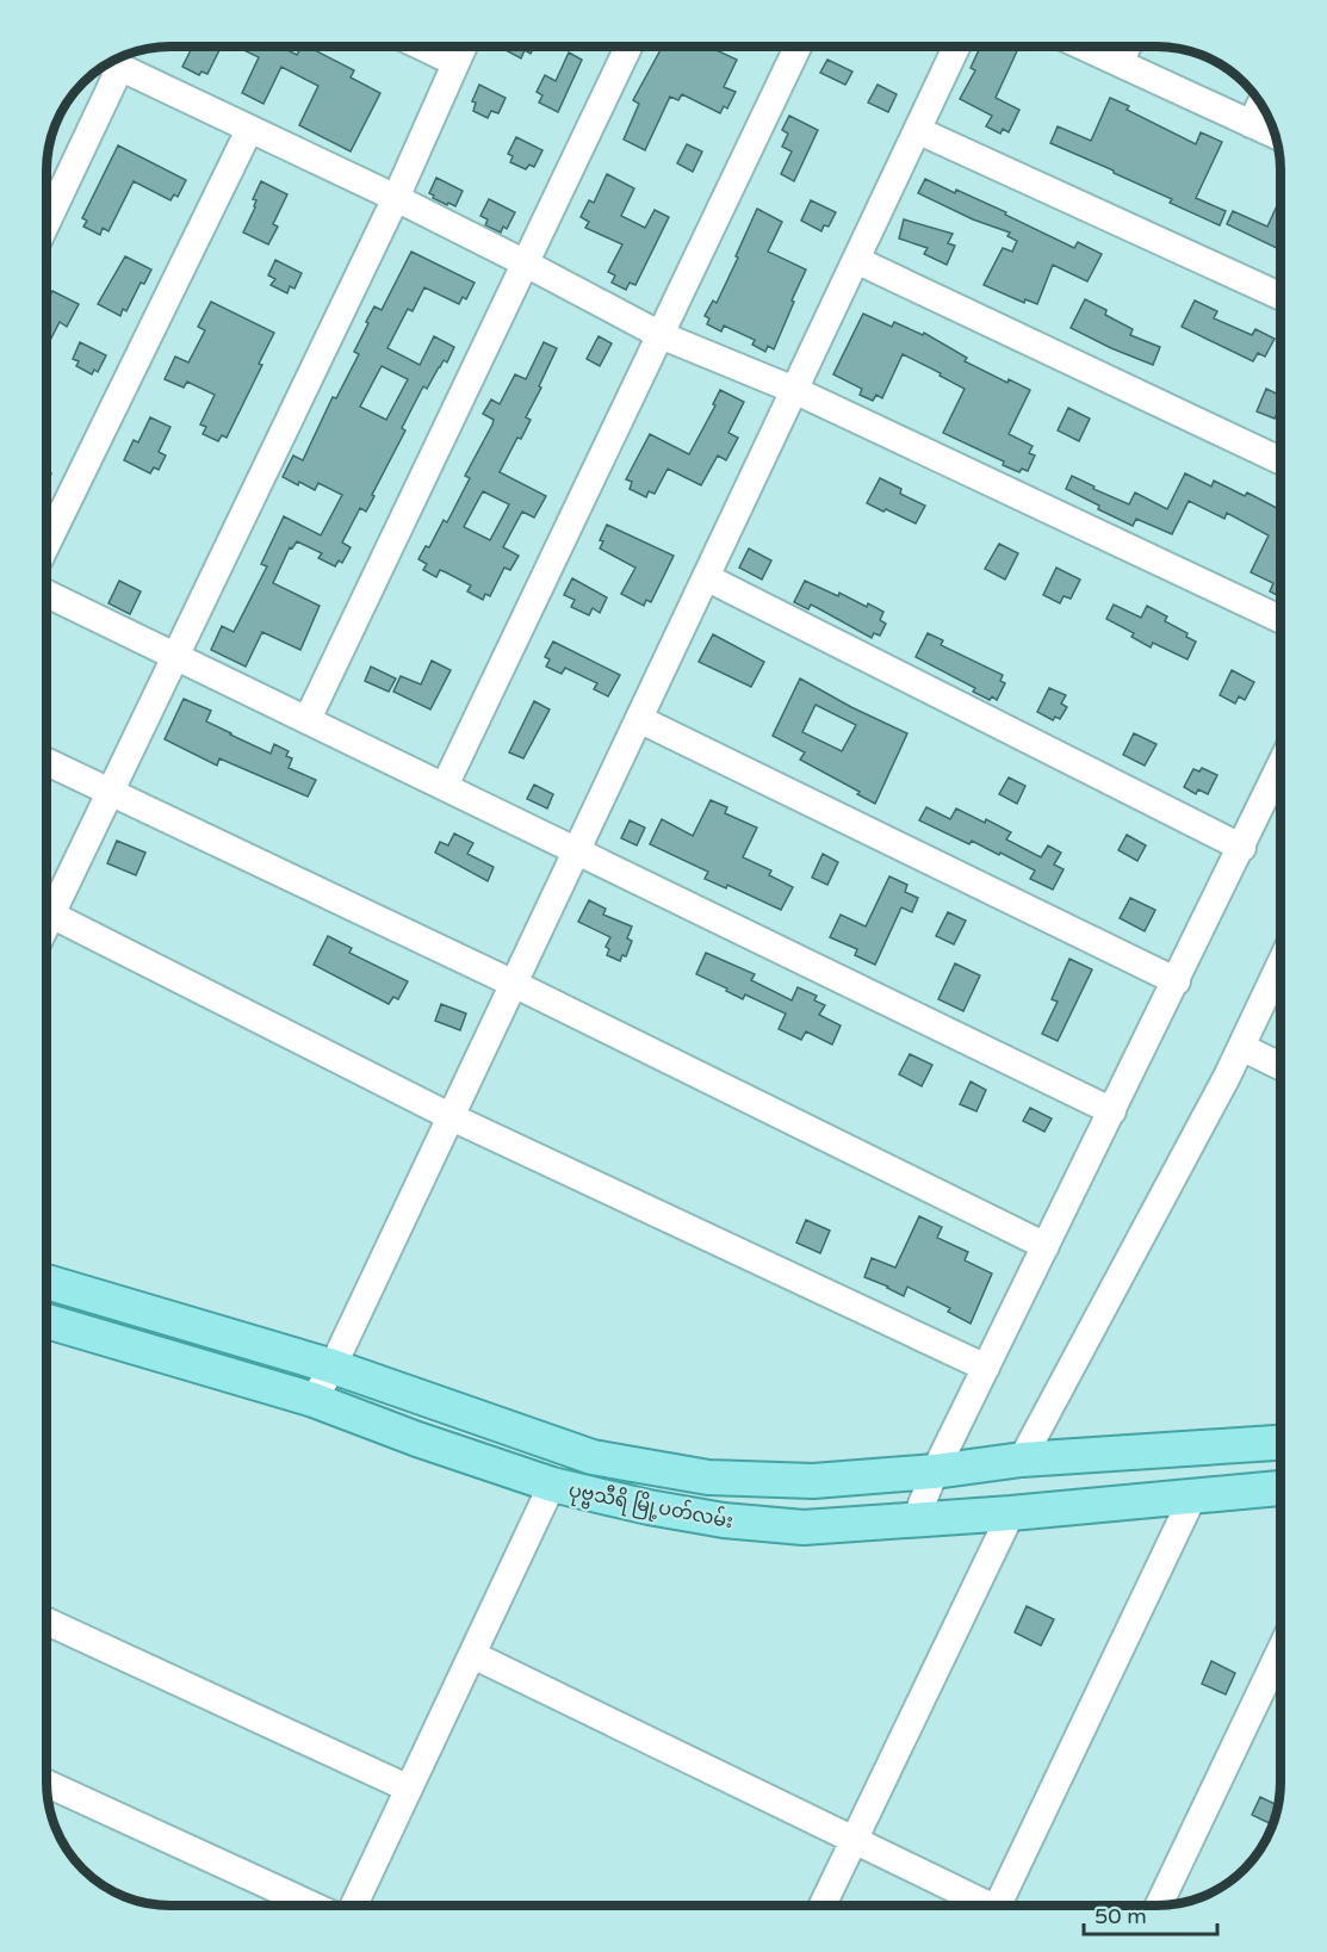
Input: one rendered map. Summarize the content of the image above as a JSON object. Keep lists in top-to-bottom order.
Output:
{
  "streets": {
    "main road": ["ပုဗ္ဗသီရိ မြို့ပတ်လမ်း"]
  },
  "scale_bar": "50 m"
}
